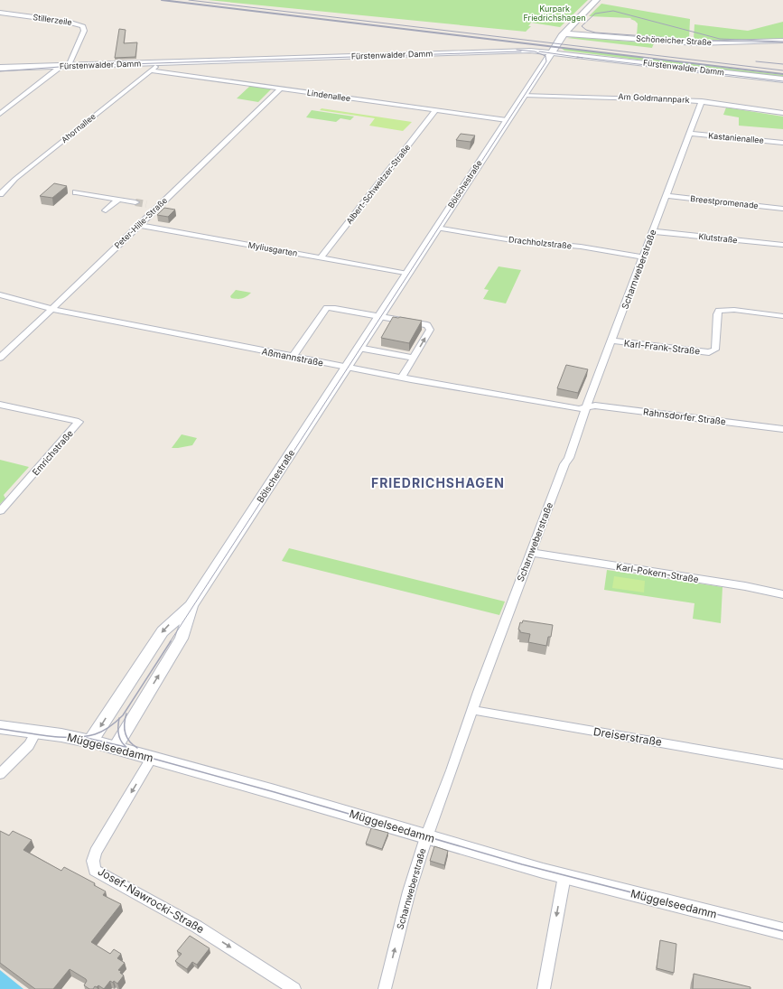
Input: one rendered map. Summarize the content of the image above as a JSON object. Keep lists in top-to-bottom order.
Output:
{
  "streets": {
    "main road": ["Schöneicher Straße", "Fürstenwalder Damm", "Müggelseedamm"],
    "street": [
      "Stillerzeile",
      "Lindenallee",
      "Am Goldmannpark",
      "Ahornallee",
      "Kastanienallee",
      "Albert-Schweitzer-Straße",
      "Bölschestraße",
      "Breestpromenade",
      "Peter-Hille-Straße",
      "Klutstraße",
      "Drachholzstraße",
      "Myliusgarten",
      "Scharnweberstraße",
      "Karl-Frank-Straße",
      "Aßmannstraße",
      "Rahnsdorfer Straße",
      "Emrichstraße",
      "Karl-Pokern-Straße",
      "Dreiserstraße",
      "Josef-Nawrocki-Straße"
    ]
  },
  "crossings": [
    ["Stillerzeile", "Fürstenwalder Damm"],
    ["Fürstenwalder Damm", "Ahornallee"],
    ["Fürstenwalder Damm", "Bölschestraße"],
    ["Lindenallee", "Ahornallee"],
    ["Lindenallee", "Albert-Schweitzer-Straße"],
    ["Lindenallee", "Bölschestraße"],
    ["Lindenallee", "Peter-Hille-Straße"],
    ["Am Goldmannpark", "Bölschestraße"],
    ["Am Goldmannpark", "Scharnweberstraße"],
    ["Kastanienallee", "Scharnweberstraße"],
    ["Albert-Schweitzer-Straße", "Myliusgarten"],
    ["Bölschestraße", "Drachholzstraße"],
    ["Bölschestraße", "Myliusgarten"],
    ["Bölschestraße", "Aßmannstraße"],
    ["Bölschestraße", "Müggelseedamm"],
    ["Breestpromenade", "Scharnweberstraße"],
    ["Peter-Hille-Straße", "Myliusgarten"],
    ["Peter-Hille-Straße", "Aßmannstraße"],
    ["Klutstraße", "Scharnweberstraße"],
    ["Drachholzstraße", "Scharnweberstraße"],
    ["Scharnweberstraße", "Karl-Frank-Straße"],
    ["Scharnweberstraße", "Aßmannstraße"],
    ["Scharnweberstraße", "Rahnsdorfer Straße"],
    ["Scharnweberstraße", "Karl-Pokern-Straße"],
    ["Scharnweberstraße", "Dreiserstraße"],
    ["Scharnweberstraße", "Müggelseedamm"],
    ["Aßmannstraße", "Rahnsdorfer Straße"],
    ["Müggelseedamm", "Josef-Nawrocki-Straße"]
  ],
  "districts": ["FRIEDRICHSHAGEN"],
  "parks": ["Kurpark Friedrichshagen"]
}
